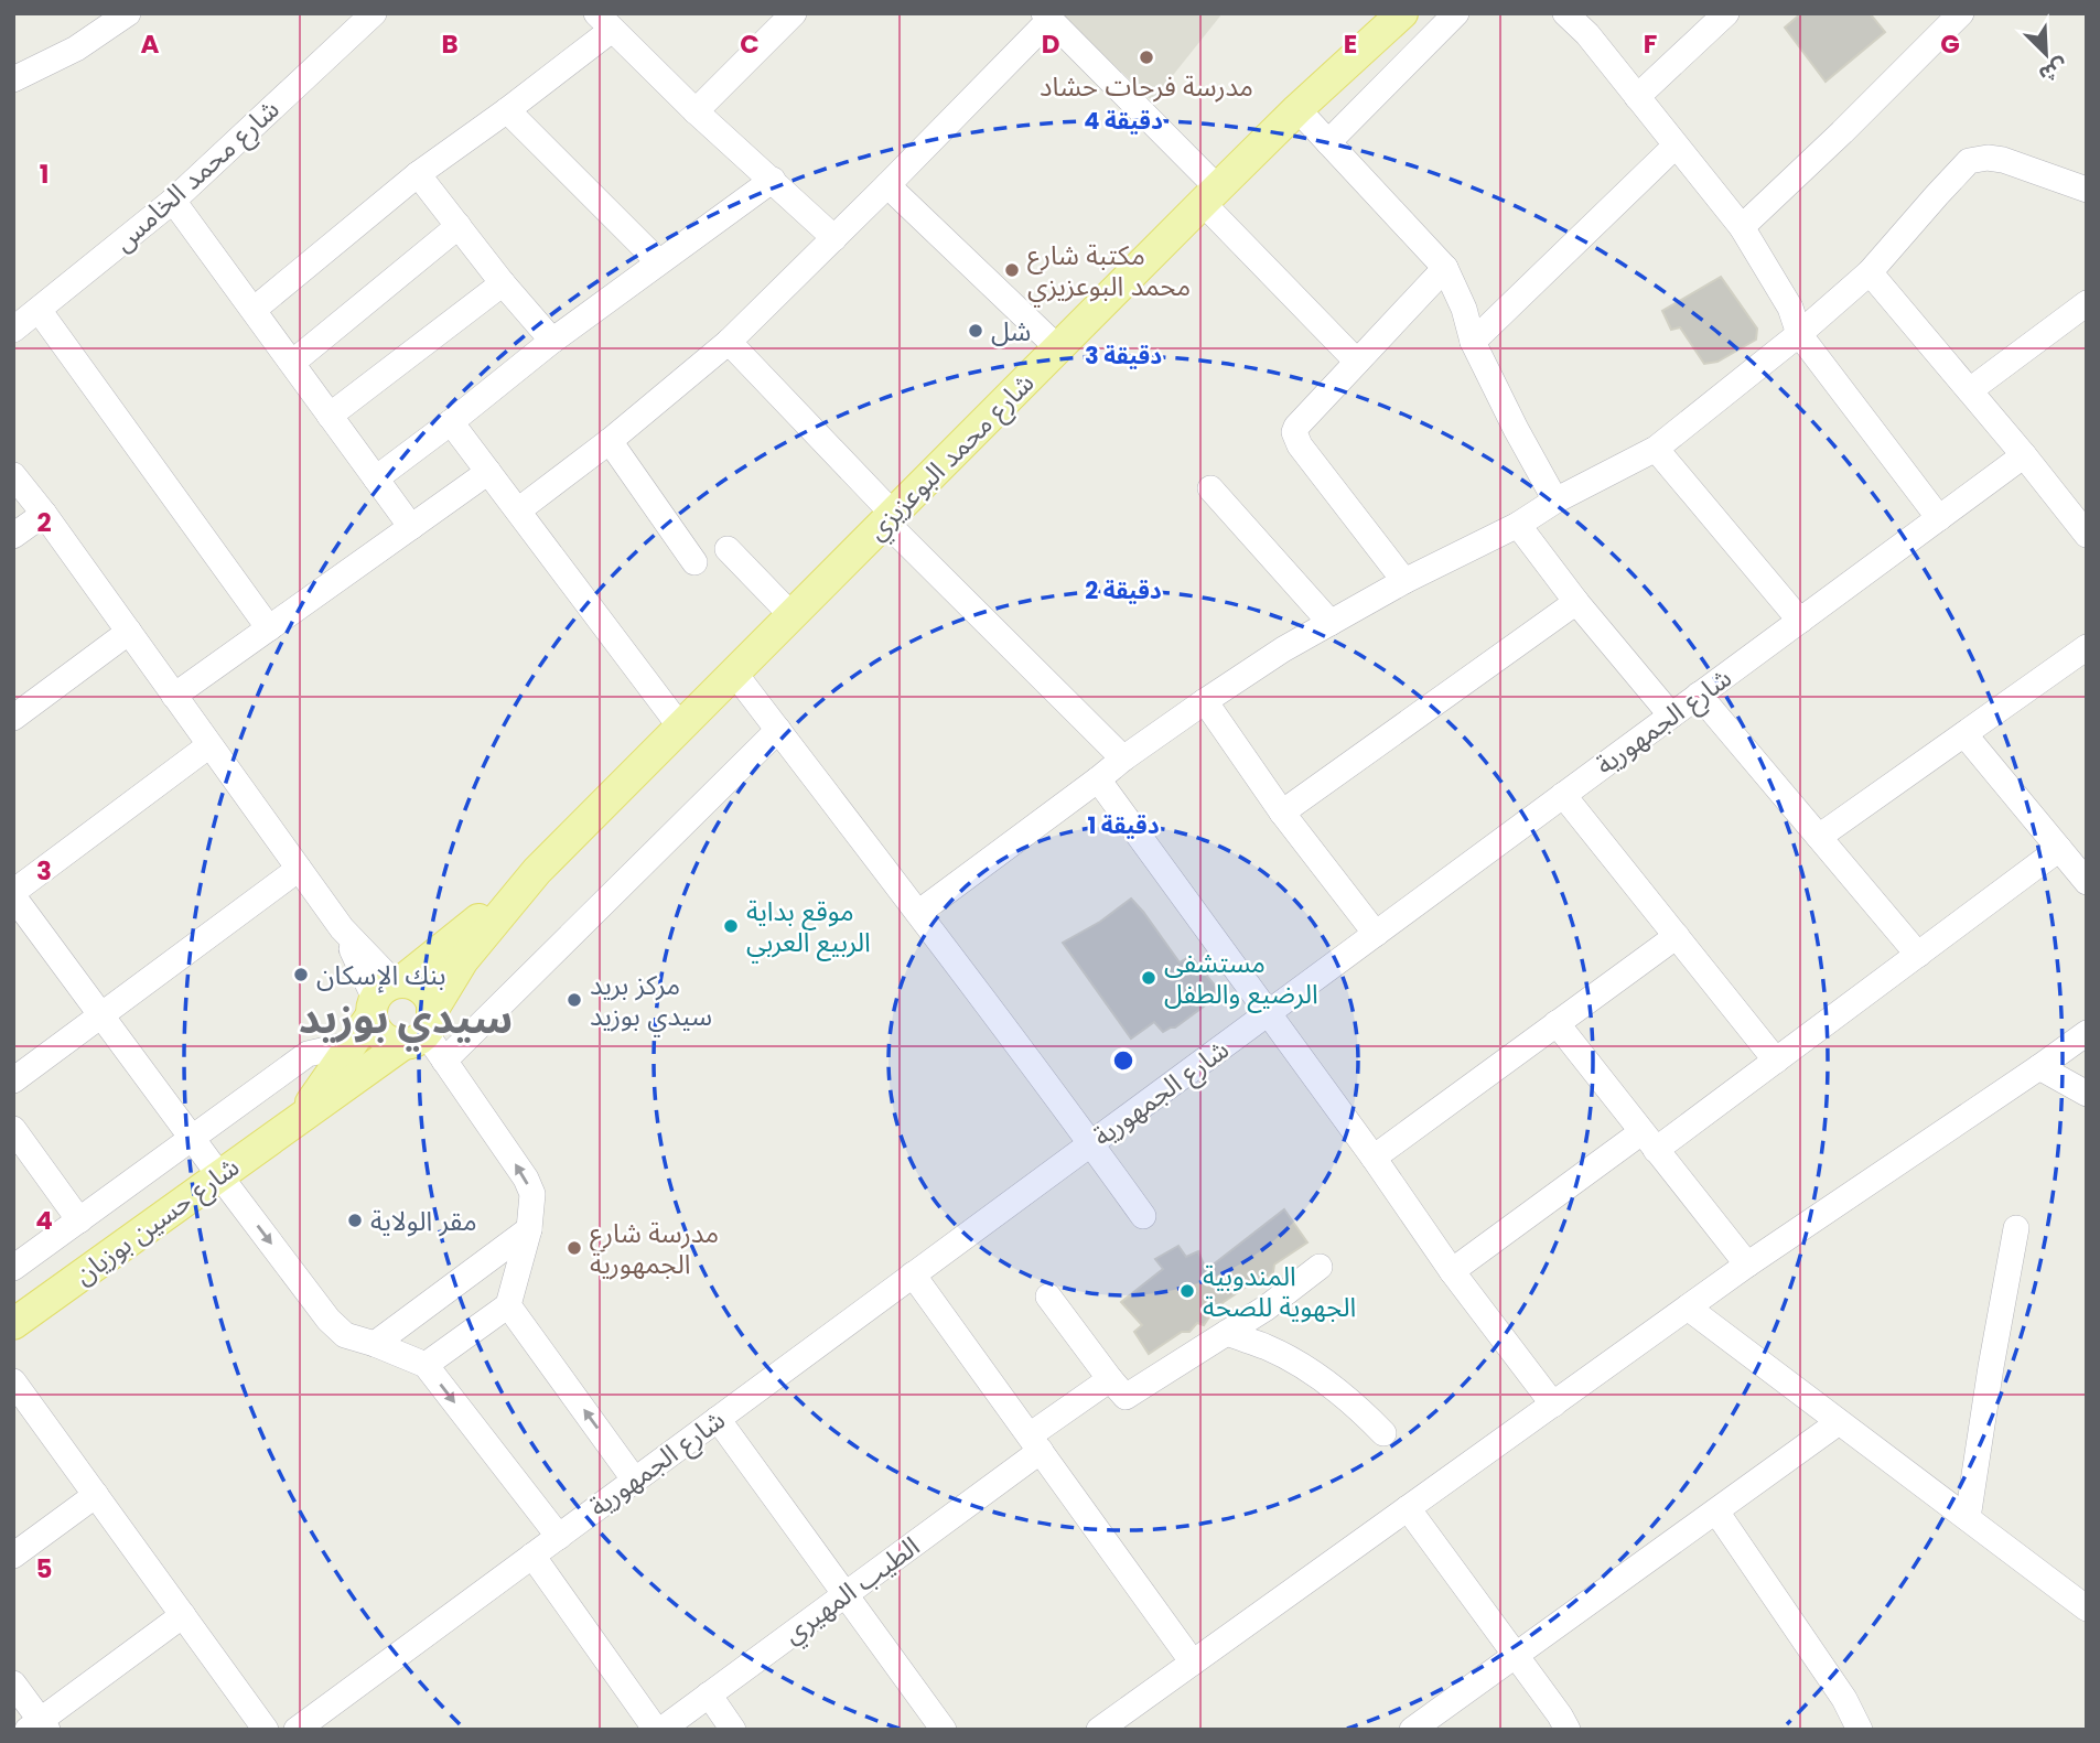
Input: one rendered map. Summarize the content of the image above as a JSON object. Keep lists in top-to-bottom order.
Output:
{
  "streets": {
    "main road": ["شارع محمد البوعزيزي", "شارع حسين بوزيان"],
    "street": ["شارع محمد الخامس", "شارع الجمهورية", "الطيب المهيري"]
  },
  "crossings": [
    ["شارع محمد البوعزيزي", "شارع حسين بوزيان"]
  ],
  "districts": ["سيدي بوزيد"],
  "places": [
    "مدرسة فرحات حشاد",
    "مكتبة شارع محمد البوعزيزي",
    "شل",
    "موقع بداية الربيع العربي",
    "بنك الإسكان",
    "مستشفى الرضيع والطفل",
    "مركز بريد سيدي بوزيد",
    "مقر الولاية",
    "مدرسة شارع الجمهورية",
    "المندوبية الجهوية للصحة"
  ],
  "north": "bottom right",
  "grid": {
    "columns": [
      "A",
      "B",
      "C",
      "D",
      "E",
      "F",
      "G"
    ],
    "rows": [
      "1",
      "2",
      "3",
      "4",
      "5"
    ]
  },
  "rings": [
    "4 دقيقة",
    "3 دقيقة",
    "2 دقيقة",
    "1 دقيقة"
  ]
}
